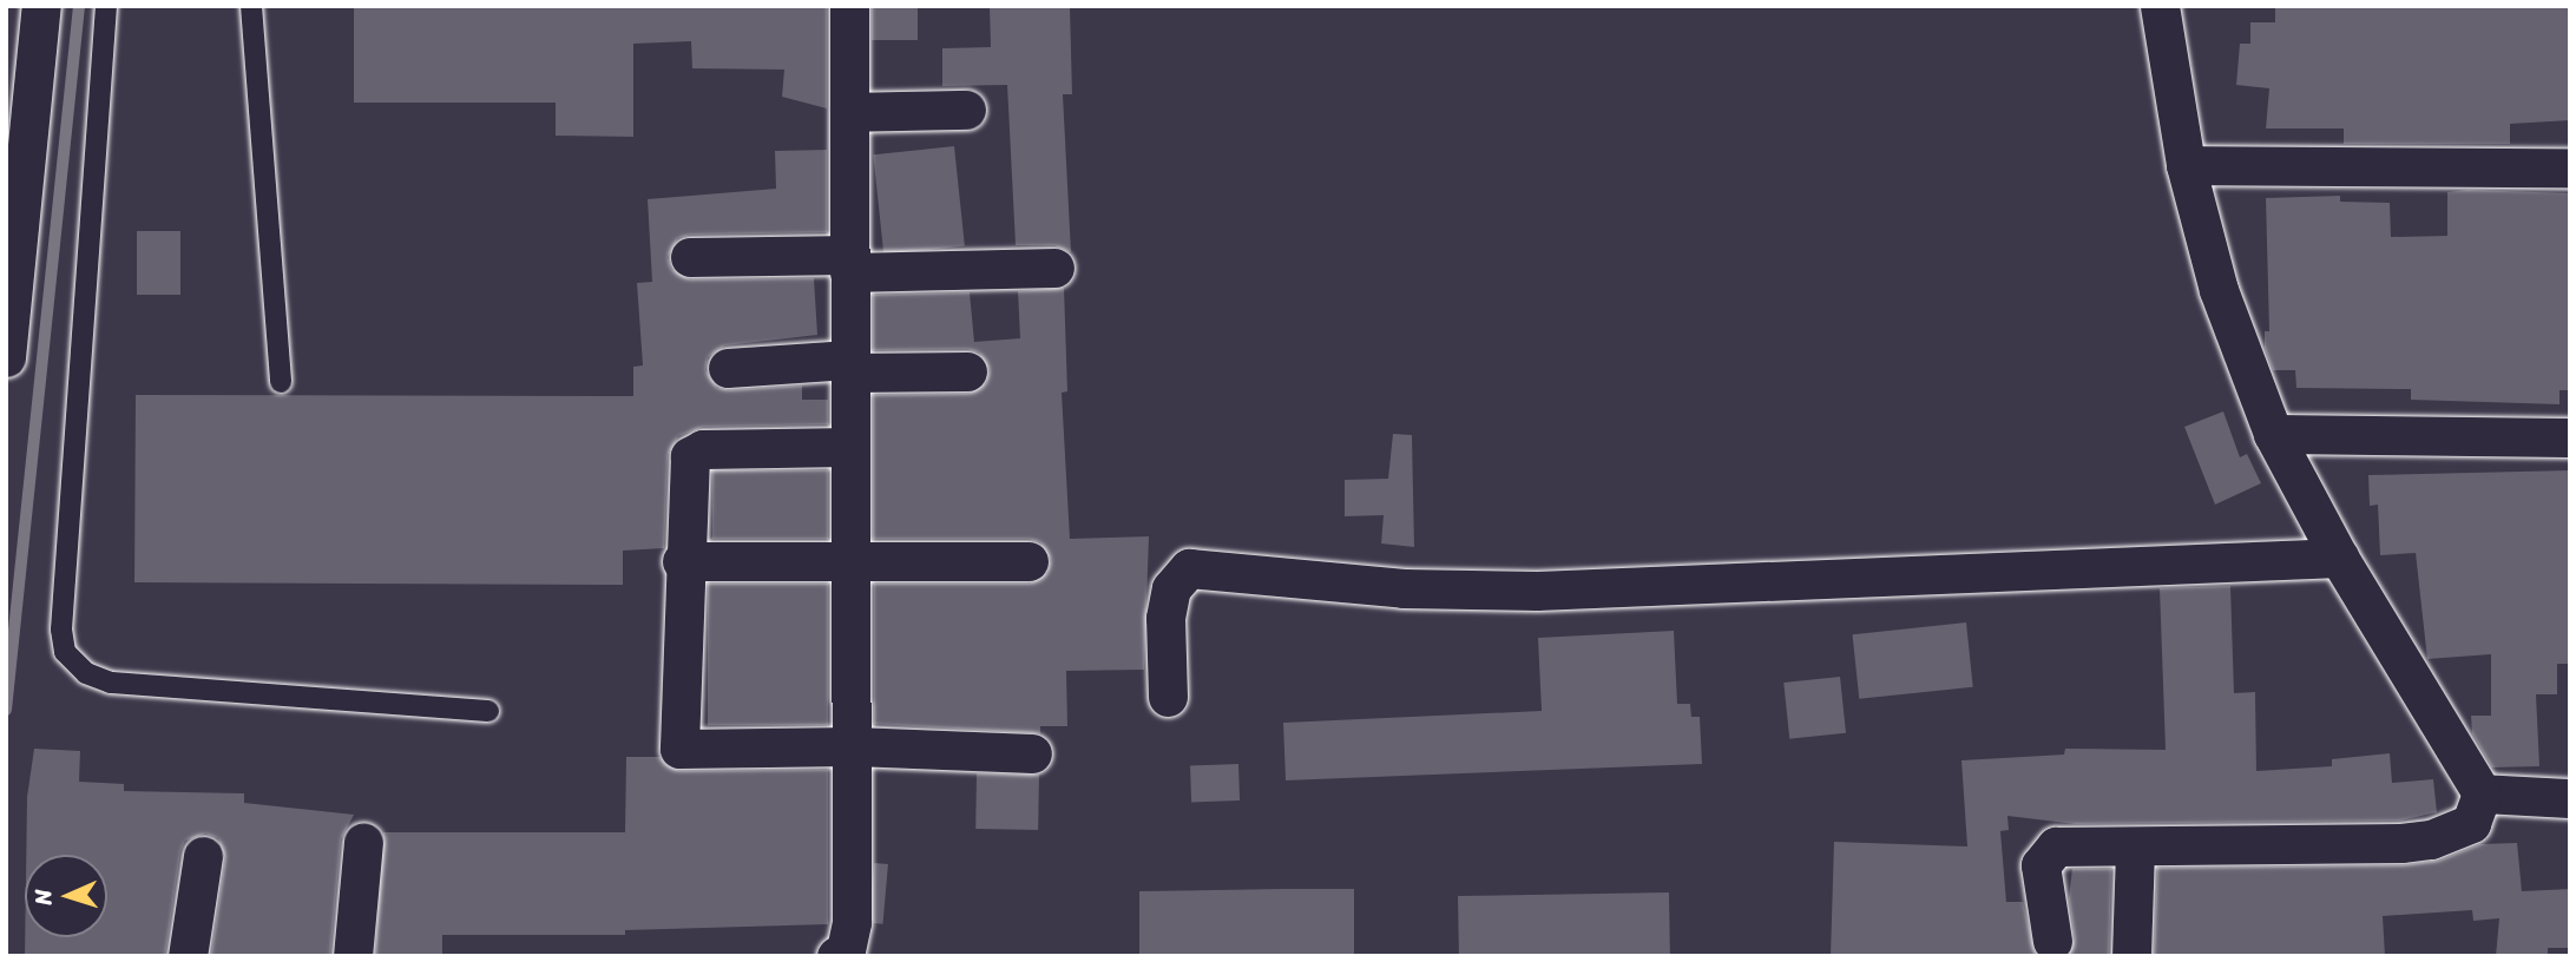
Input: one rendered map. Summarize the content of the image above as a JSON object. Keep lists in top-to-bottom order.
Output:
{
  "north": "left"
}
